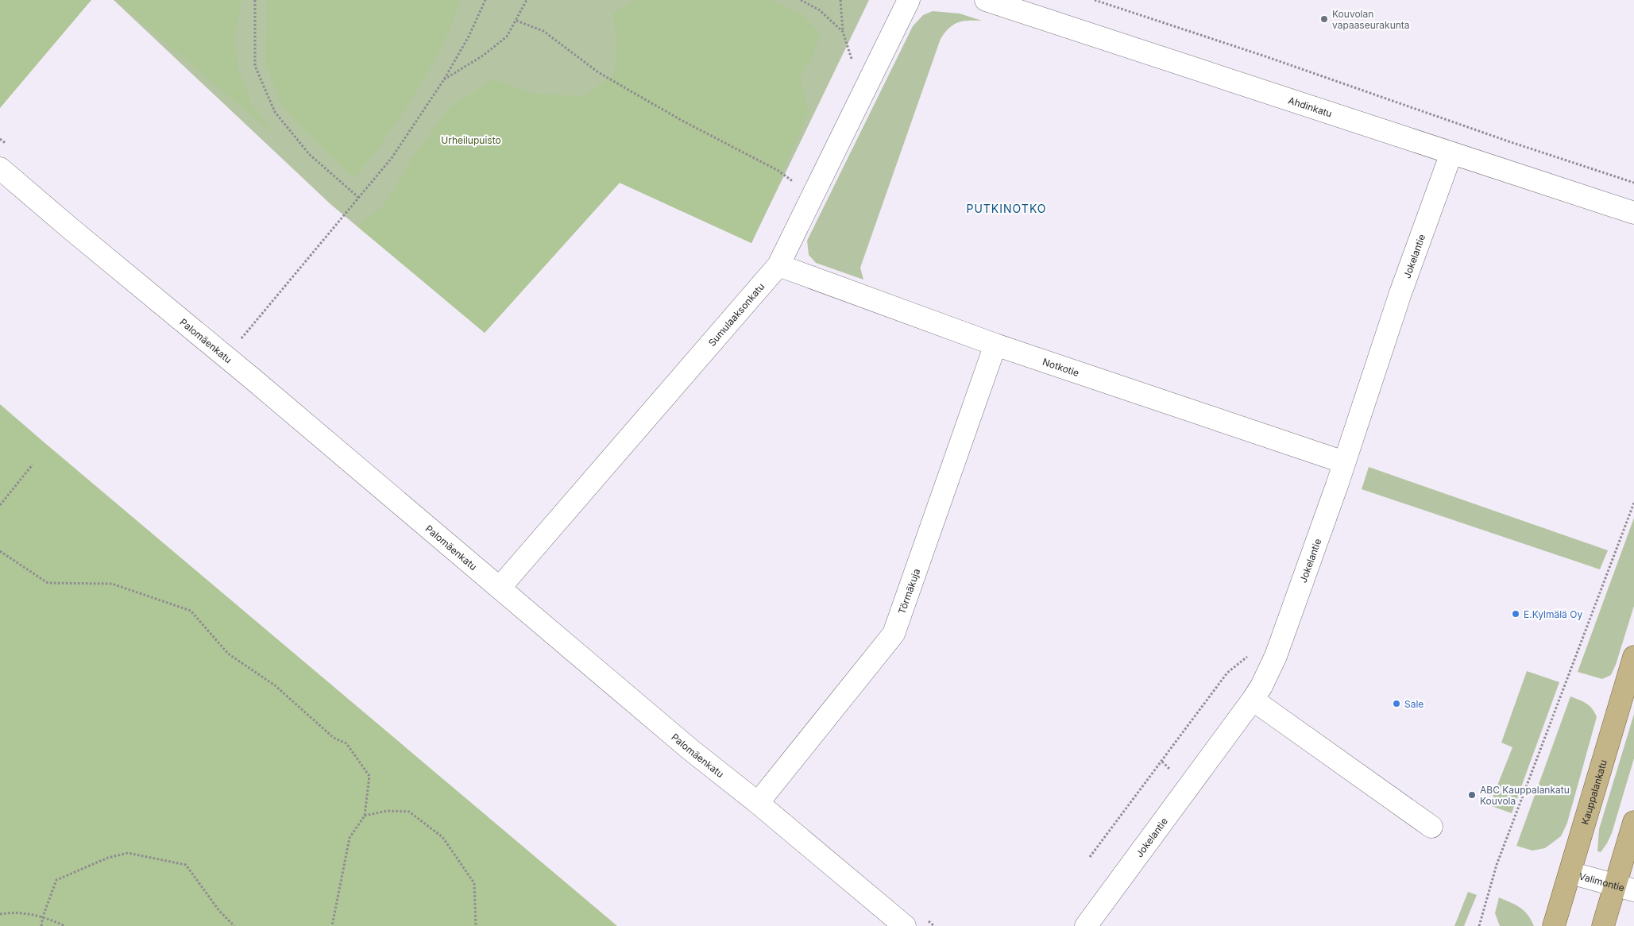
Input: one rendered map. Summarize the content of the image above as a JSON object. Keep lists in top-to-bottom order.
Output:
{
  "streets": {
    "main road": ["Kauppalankatu"],
    "street": [
      "Ahdinkatu",
      "Jokelantie",
      "Sumulaaksonkatu",
      "Palomäenkatu",
      "Notkotie",
      "Törmäkuja",
      "Valimontie"
    ]
  },
  "crossings": [
    ["Ahdinkatu", "Jokelantie"],
    ["Jokelantie", "Notkotie"],
    ["Sumulaaksonkatu", "Palomäenkatu"],
    ["Sumulaaksonkatu", "Notkotie"],
    ["Palomäenkatu", "Törmäkuja"],
    ["Notkotie", "Törmäkuja"],
    ["Kauppalankatu", "Valimontie"]
  ],
  "districts": ["PUTKINOTKO"],
  "parks": ["Urheilupuisto"],
  "places": [
    "Kouvolan vapaaseurakunta",
    "E.Kylmälä Oy",
    "Sale",
    "ABC Kauppalankatu Kouvola"
  ]
}
